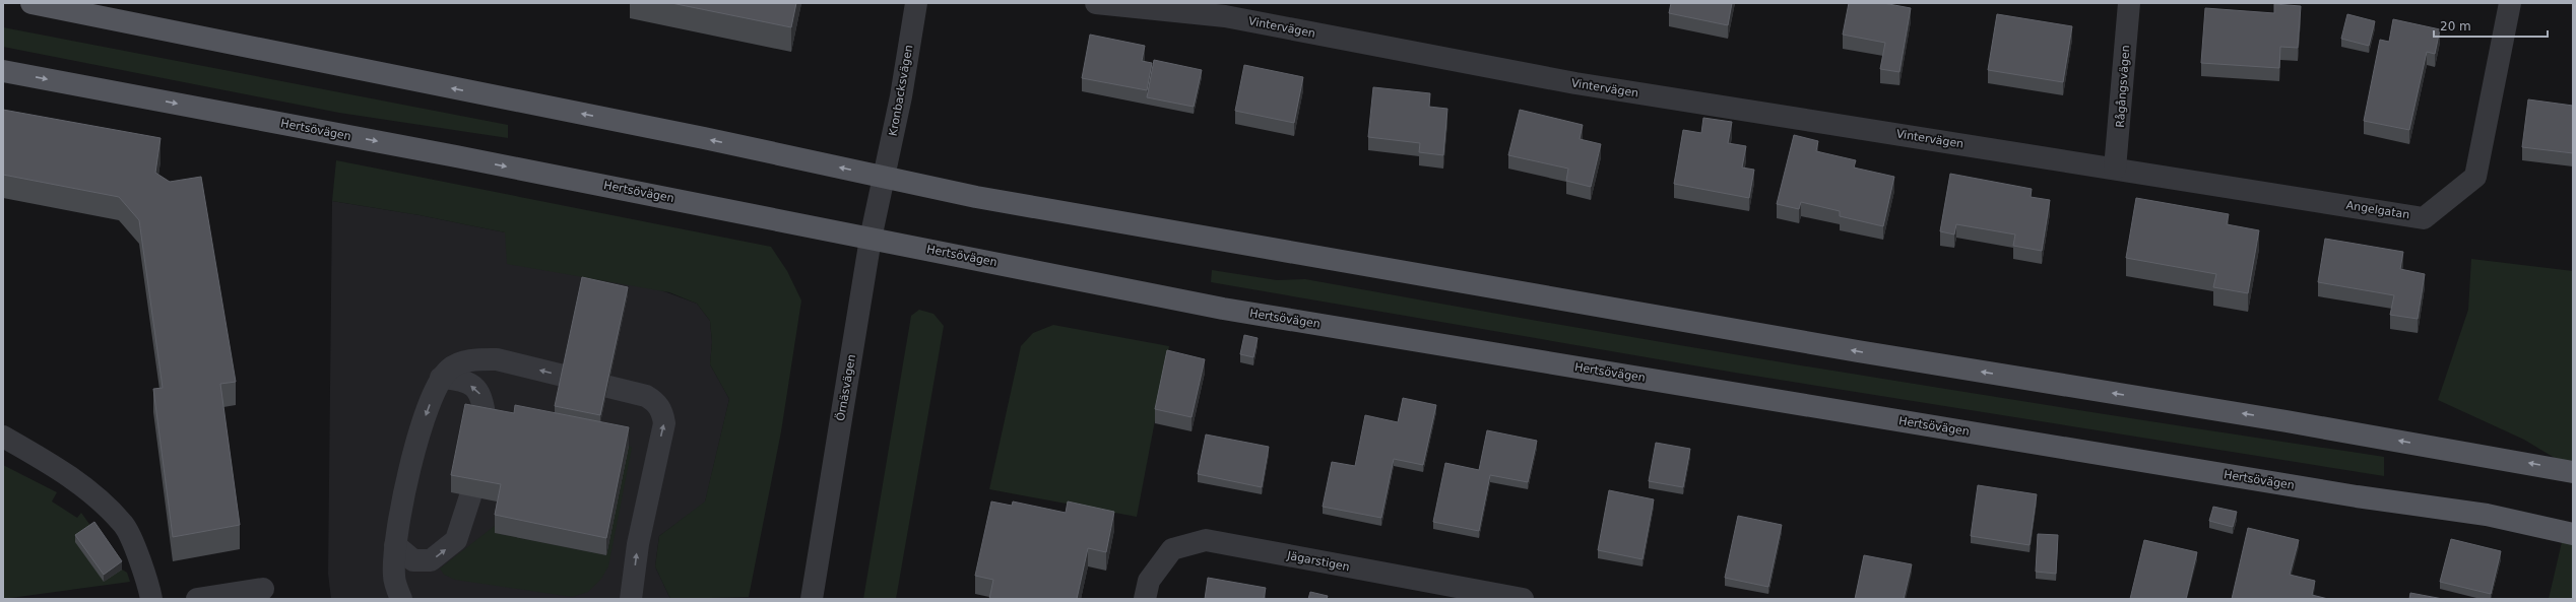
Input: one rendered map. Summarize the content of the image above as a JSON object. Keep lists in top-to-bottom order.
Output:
{
  "streets": {
    "main road": ["Hertsövägen"],
    "street": [
      "Vintervägen",
      "Rågångsvägen",
      "Kronbacksvägen",
      "Angelgatan",
      "Örnäsvägen",
      "Jägarstigen"
    ]
  },
  "crossings": [
    ["Vintervägen", "Rågångsvägen"],
    ["Vintervägen", "Angelgatan"],
    ["Rågångsvägen", "Angelgatan"],
    ["Kronbacksvägen", "Örnäsvägen"],
    ["Hertsövägen", "Örnäsvägen"]
  ],
  "scale_bar": "20 m"
}
